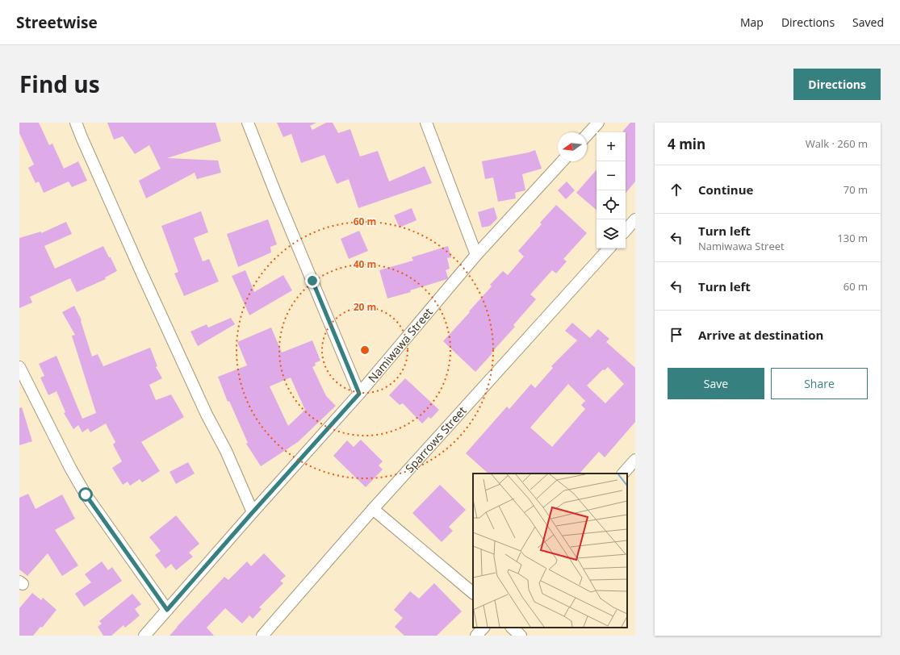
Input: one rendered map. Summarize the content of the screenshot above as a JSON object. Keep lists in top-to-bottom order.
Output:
{
  "streets": {
    "street": ["Namiwawa Street", "Sparrows Street"]
  },
  "north": "left",
  "page": {
    "header": "Streetwise",
    "nav": ["Map", "Directions", "Saved"],
    "title": "Find us",
    "buttons": [
      "Directions",
      ["Save", "Share"]
    ],
    "heading": ["4 min", "Walk · 260 m"],
    "map_buttons": ["+", "−"],
    "list": [
      ["Continue", "70 m"],
      ["Turn left", "Namiwawa Street", "130 m"],
      ["Turn left", "60 m"],
      "Arrive at destination"
    ]
  },
  "rings": ["60 m", "40 m", "20 m"]
}
